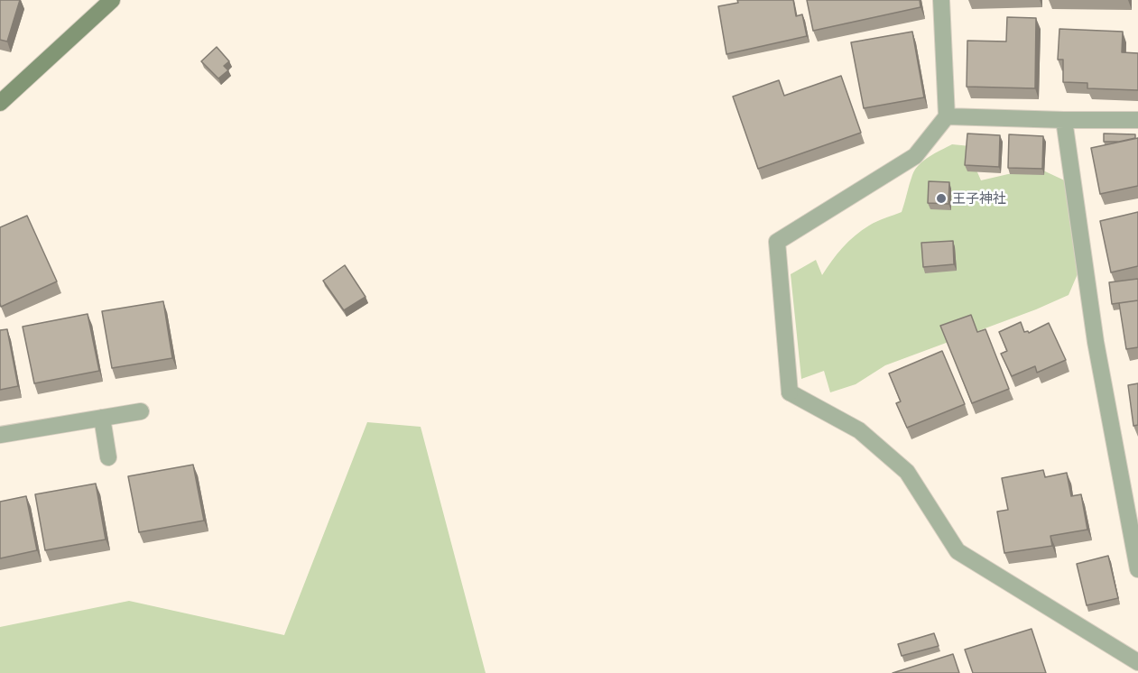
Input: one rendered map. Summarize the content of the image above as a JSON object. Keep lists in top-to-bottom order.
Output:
{
  "places": ["王子神社"]
}
